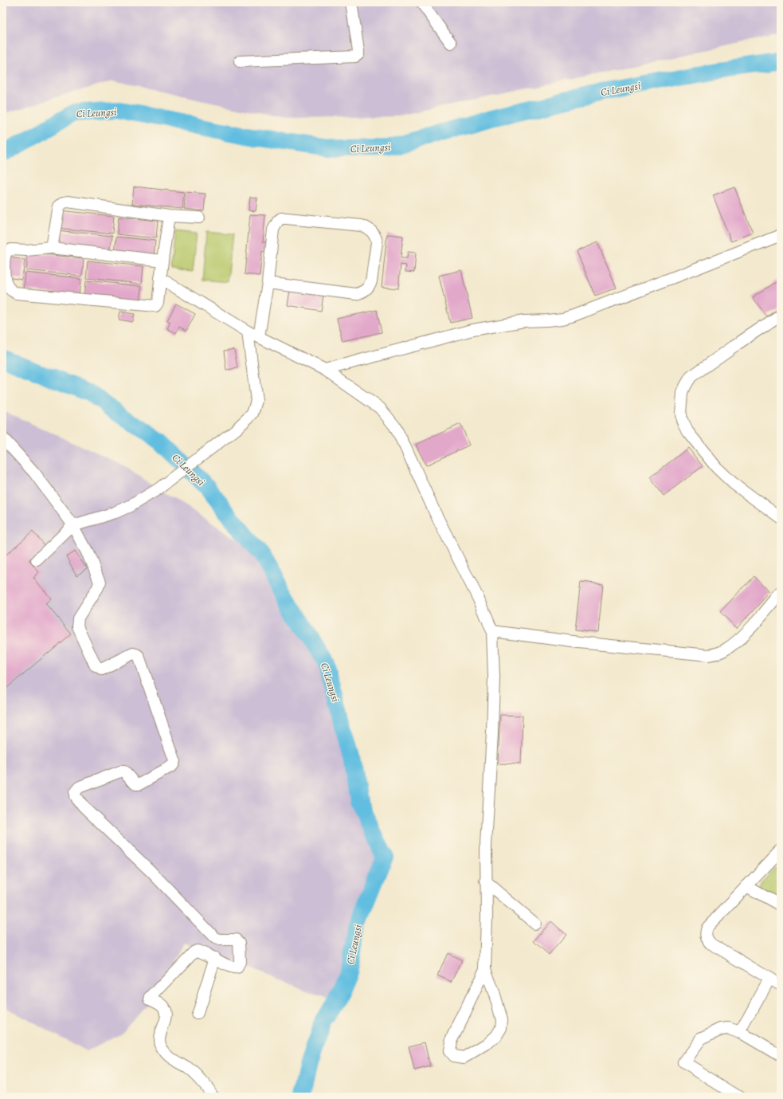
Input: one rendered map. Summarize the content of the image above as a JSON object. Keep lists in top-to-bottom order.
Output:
{
  "water": ["Ci Leungsi"]
}
